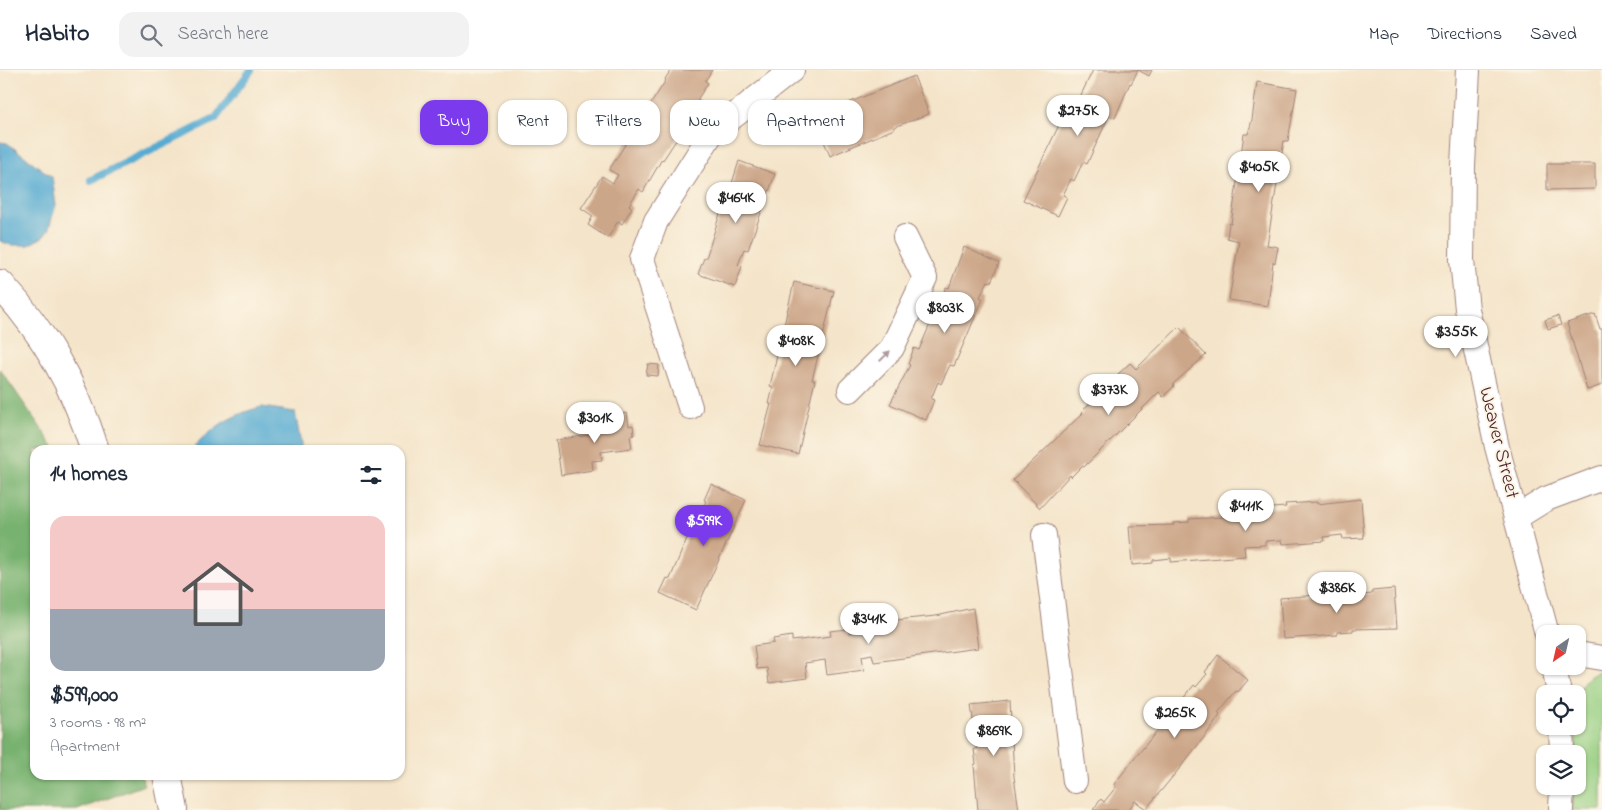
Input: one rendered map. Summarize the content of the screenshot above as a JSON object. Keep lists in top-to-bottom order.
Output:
{
  "streets": {
    "street": ["Weaver Street"]
  },
  "north": "bottom left",
  "page": {
    "header": "Habito",
    "search": "Search here",
    "nav": ["Map", "Directions", "Saved"],
    "price": [
      "$275K",
      "$405K",
      "$464K",
      "$803K",
      "$355K",
      "$408K",
      "$373K",
      "$301K",
      "$411K",
      "$599K",
      "$386K",
      "$341K",
      "$265K",
      "$869K"
    ],
    "chip": [
      "Buy",
      "Rent",
      "Filters",
      "New",
      "Apartment"
    ],
    "heading": "14 homes",
    "list": [
      {
        "name": "$599,000",
        "note": "3 rooms · 98 m² · Apartment"
      }
    ]
  }
}
